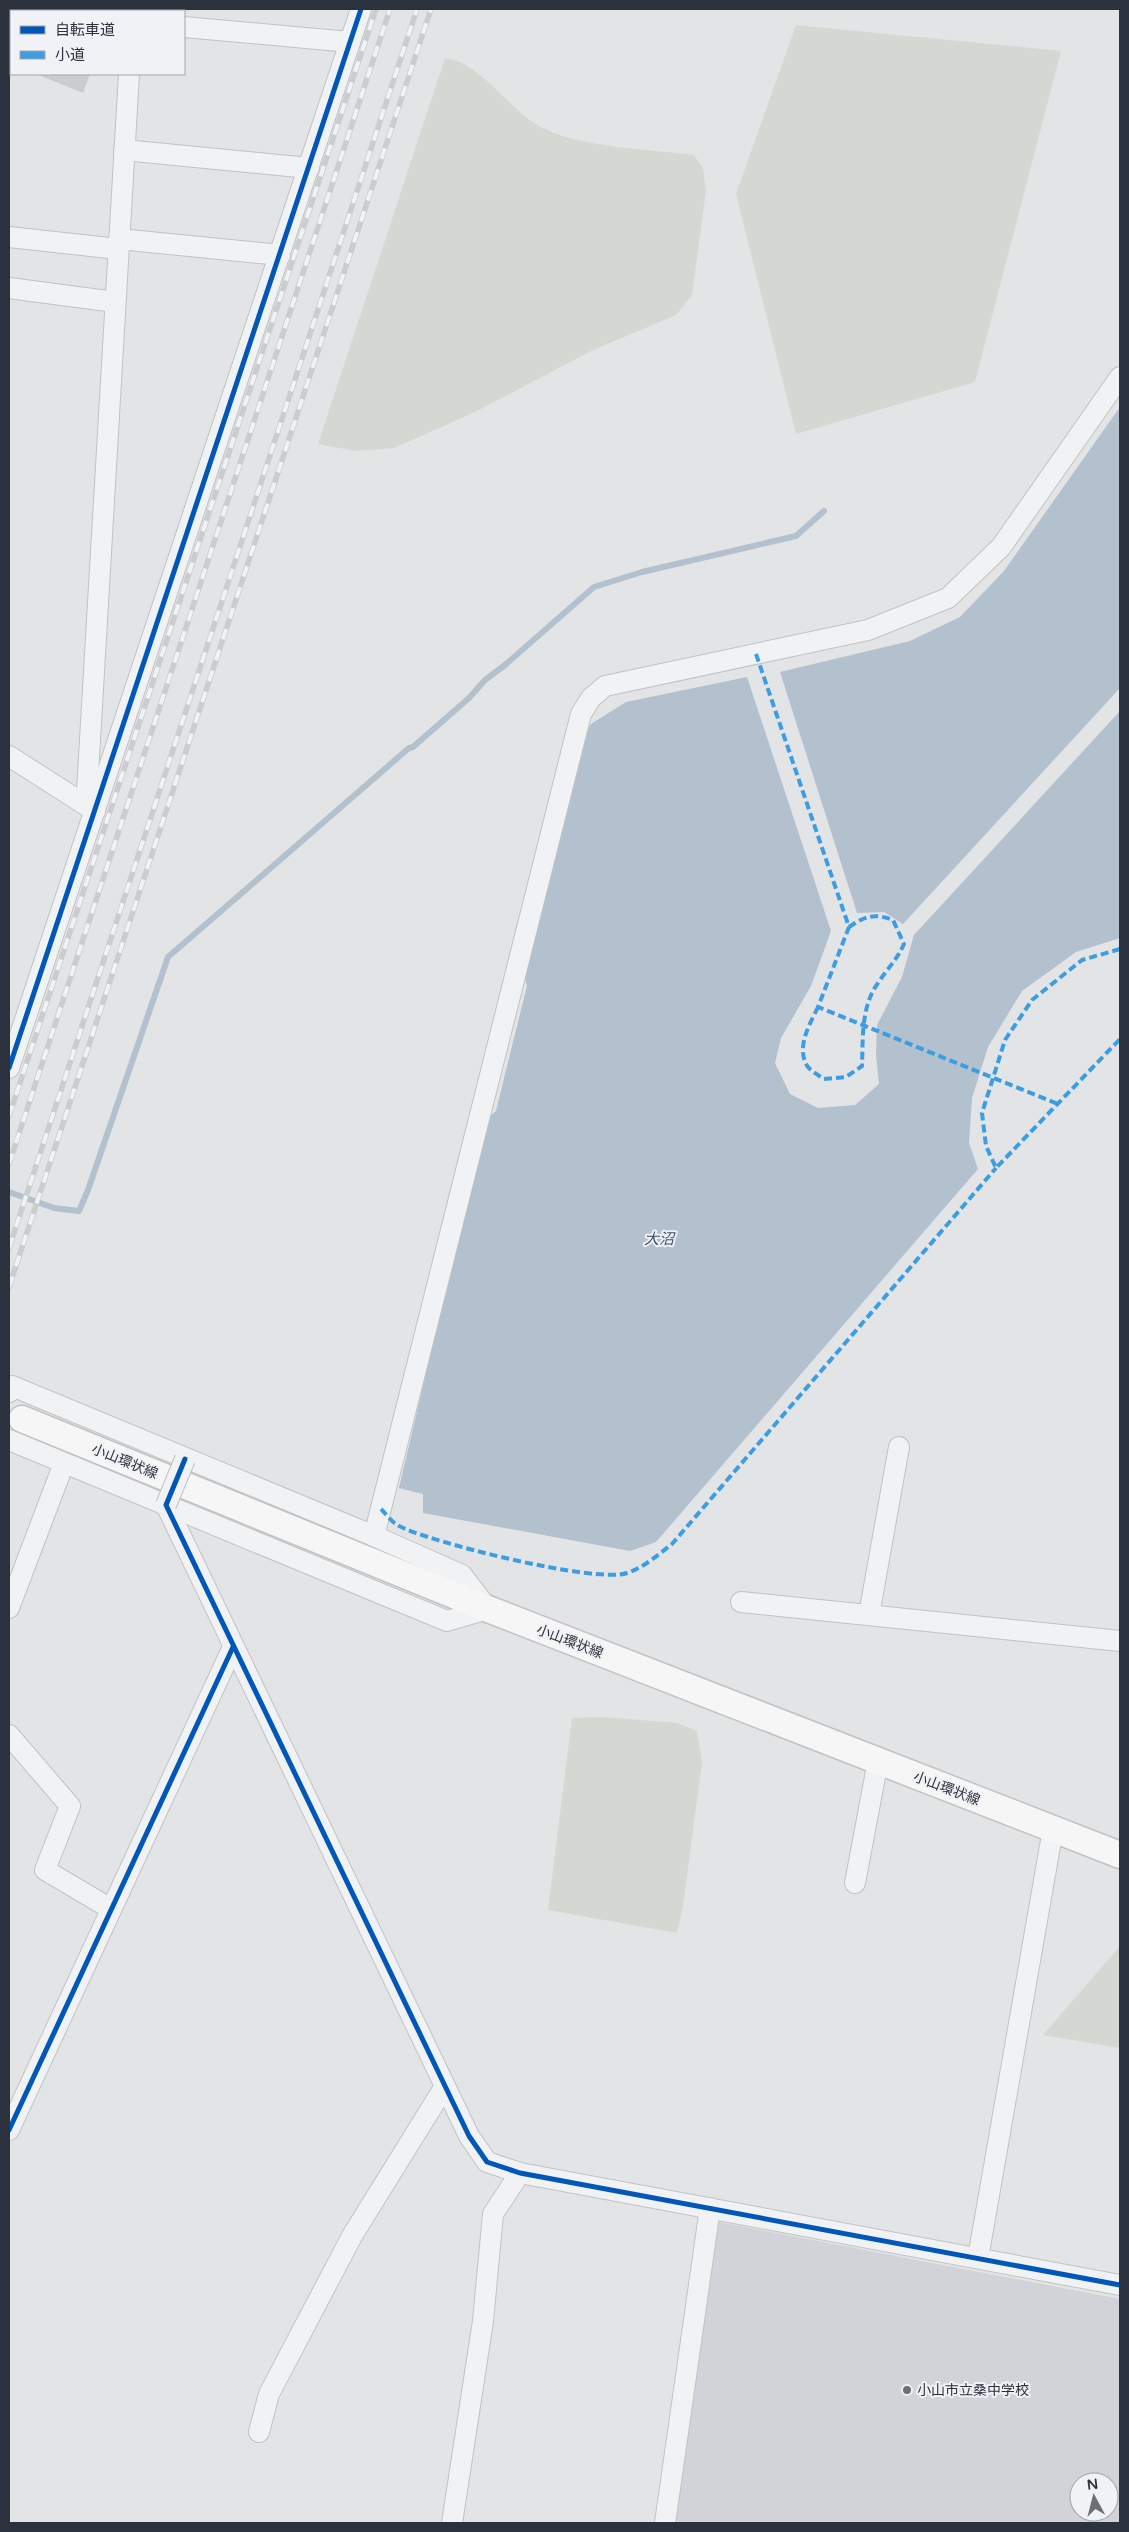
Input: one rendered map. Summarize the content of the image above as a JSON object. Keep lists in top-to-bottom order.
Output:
{
  "streets": {
    "main road": ["小山環状線"]
  },
  "water": ["大沼"],
  "places": ["小山市立桑中学校"],
  "legend": ["自転車道", "小道"],
  "north": "top"
}
